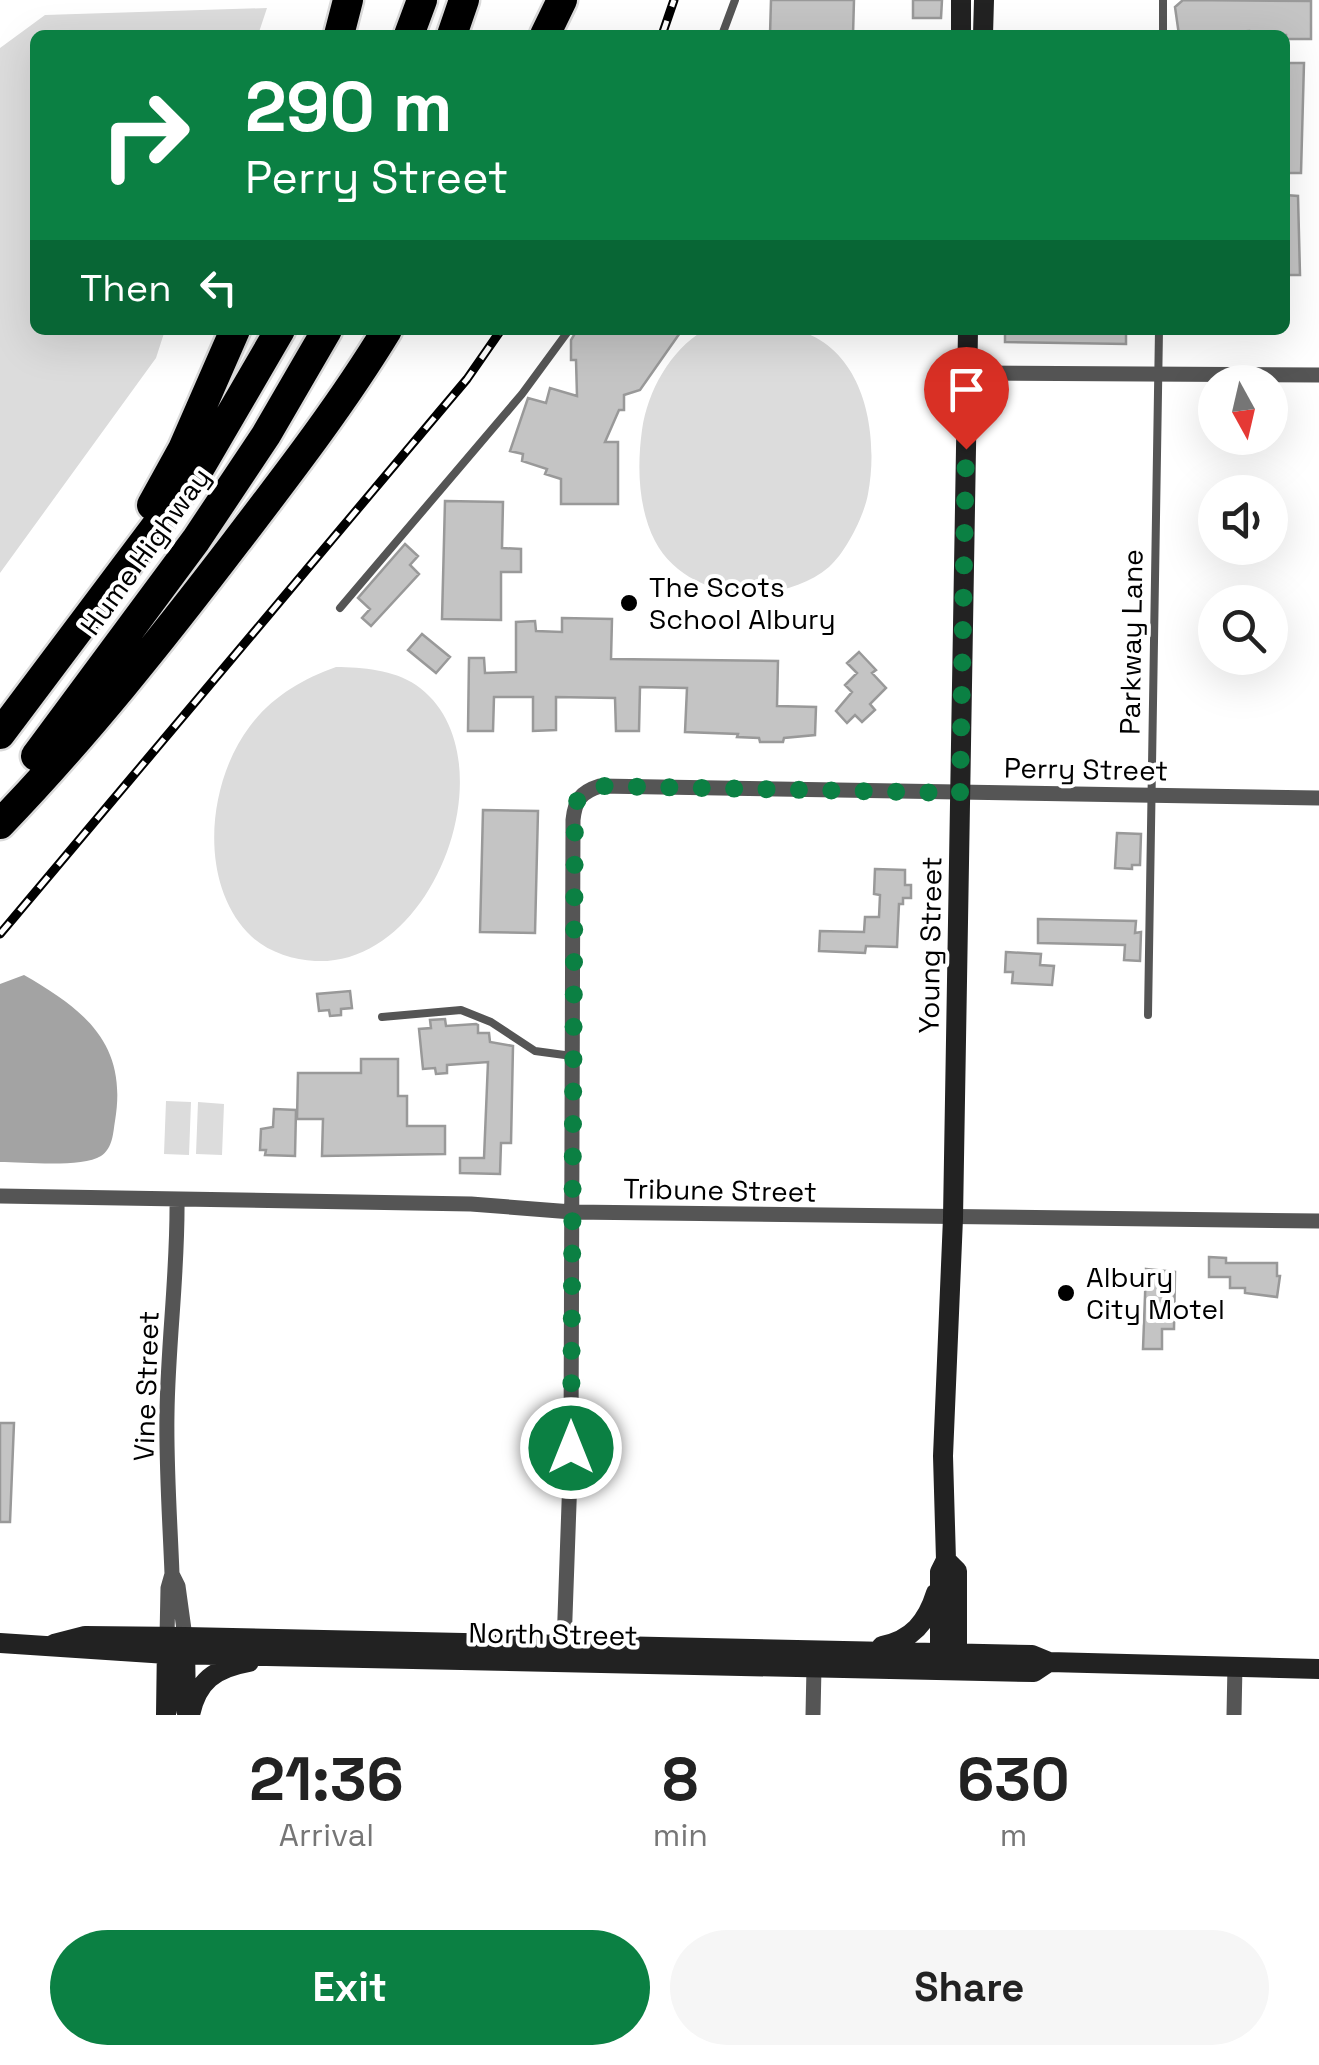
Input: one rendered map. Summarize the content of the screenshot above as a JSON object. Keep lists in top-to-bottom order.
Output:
{
  "streets": {
    "highway": ["Hume Highway"],
    "main road": ["Young Street", "North Street"],
    "street": ["Perry Street", "Tribune Street", "Vine Street"],
    "lane": ["Parkway Lane"]
  },
  "crossings": [
    ["Parkway Lane", "Perry Street"],
    ["Perry Street", "Young Street"],
    ["Young Street", "Tribune Street"],
    ["Young Street", "North Street"],
    ["Tribune Street", "Vine Street"],
    ["Vine Street", "North Street"]
  ],
  "places": ["The Scots School Albury", "Albury City Motel"],
  "north": "bottom",
  "page": {
    "turn": ["290 m", "Perry Street"],
    "then": "Then",
    "eta": [
      "21:36",
      "Arrival",
      "8",
      "min",
      "630",
      "m"
    ],
    "buttons": ["Exit", "Share"]
  }
}
